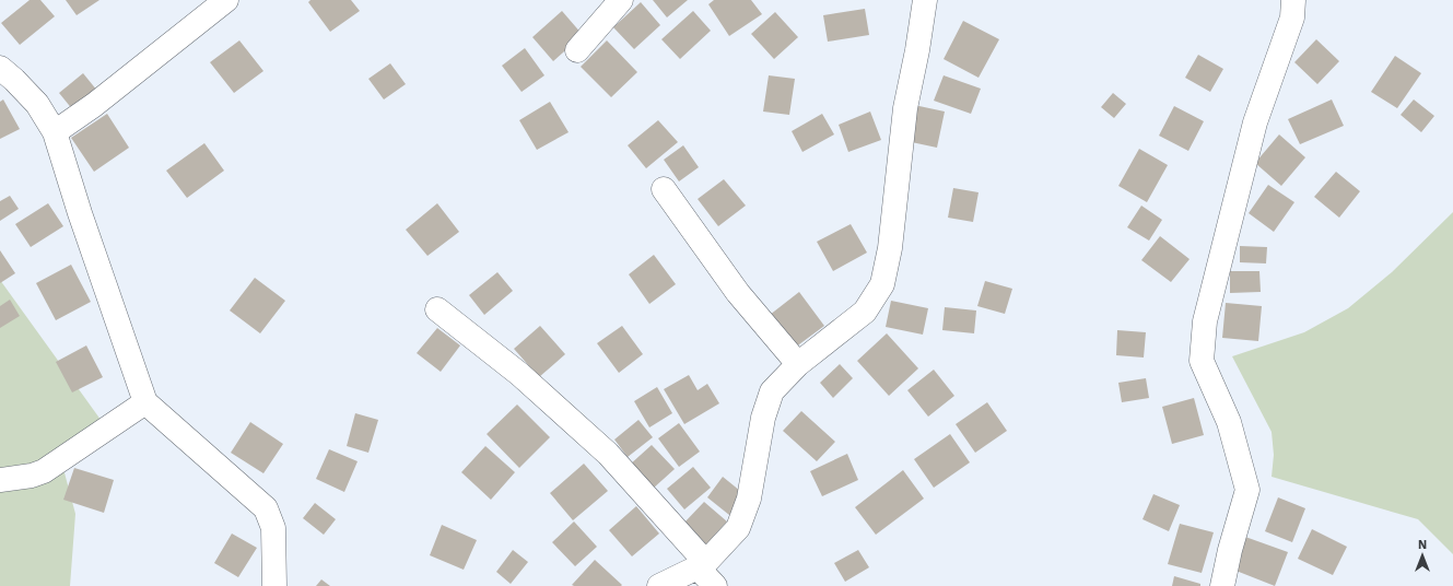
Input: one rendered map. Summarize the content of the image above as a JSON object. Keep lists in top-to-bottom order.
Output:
{
  "north": "top"
}
